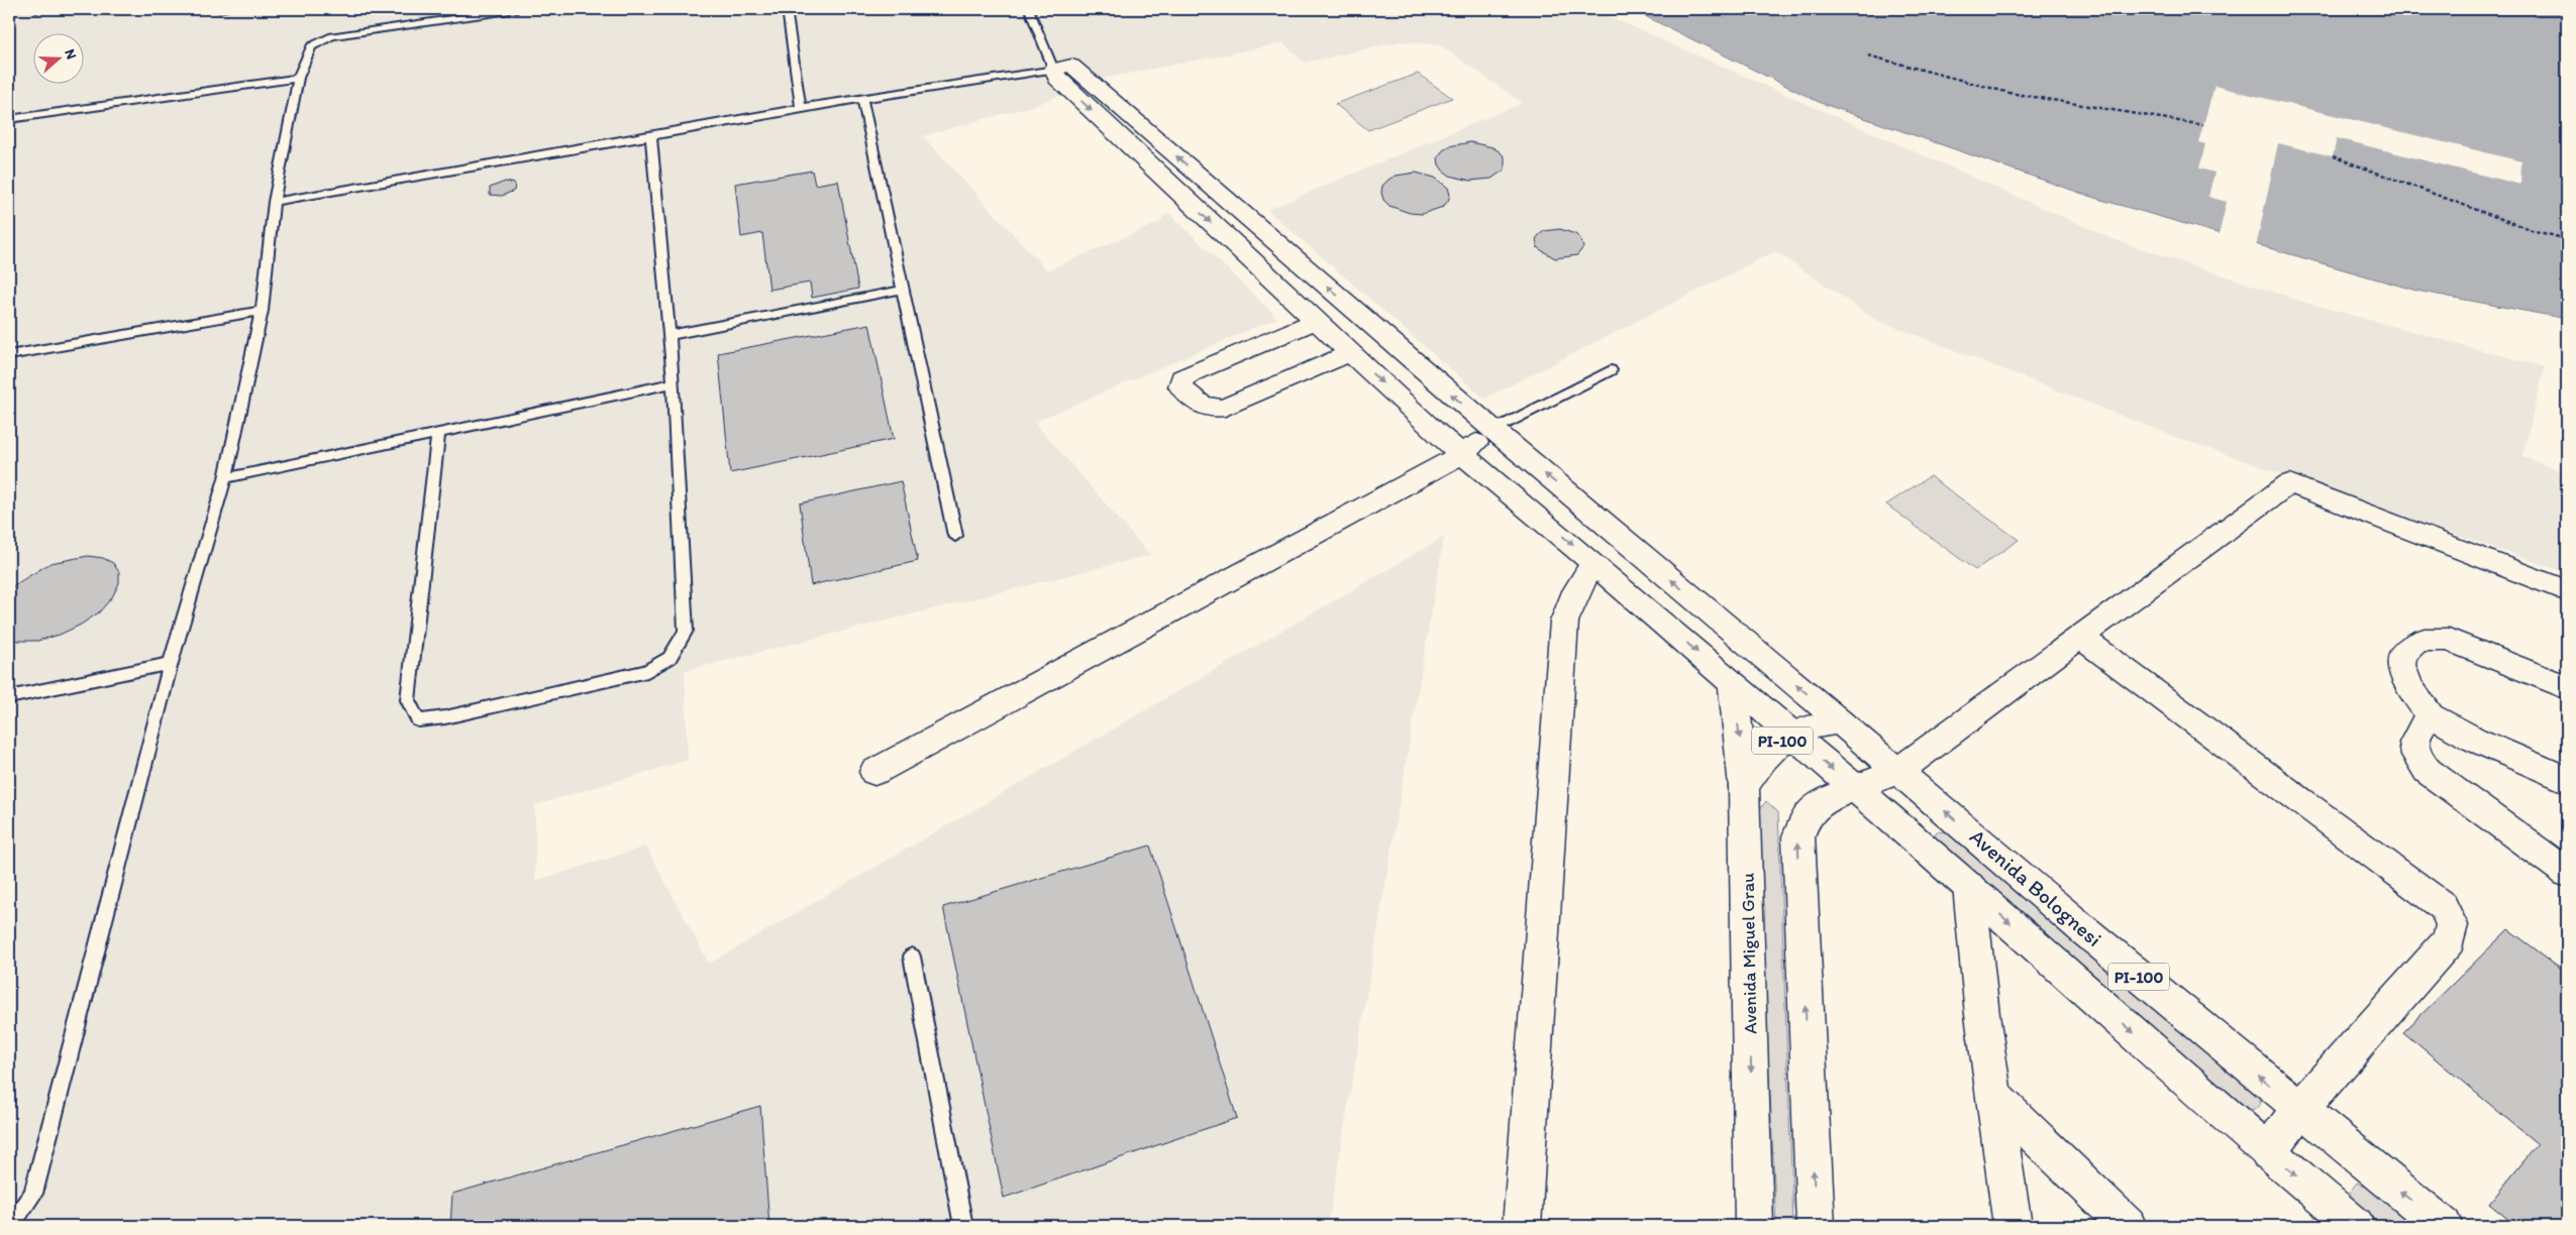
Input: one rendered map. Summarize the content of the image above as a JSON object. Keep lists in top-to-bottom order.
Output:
{
  "streets": {
    "street": ["PI-100", "Avenida Bolognesi", "Avenida Miguel Grau"]
  },
  "crossings": [
    ["PI-100", "Avenida Bolognesi"],
    ["PI-100", "Avenida Miguel Grau"]
  ],
  "north": "right"
}
